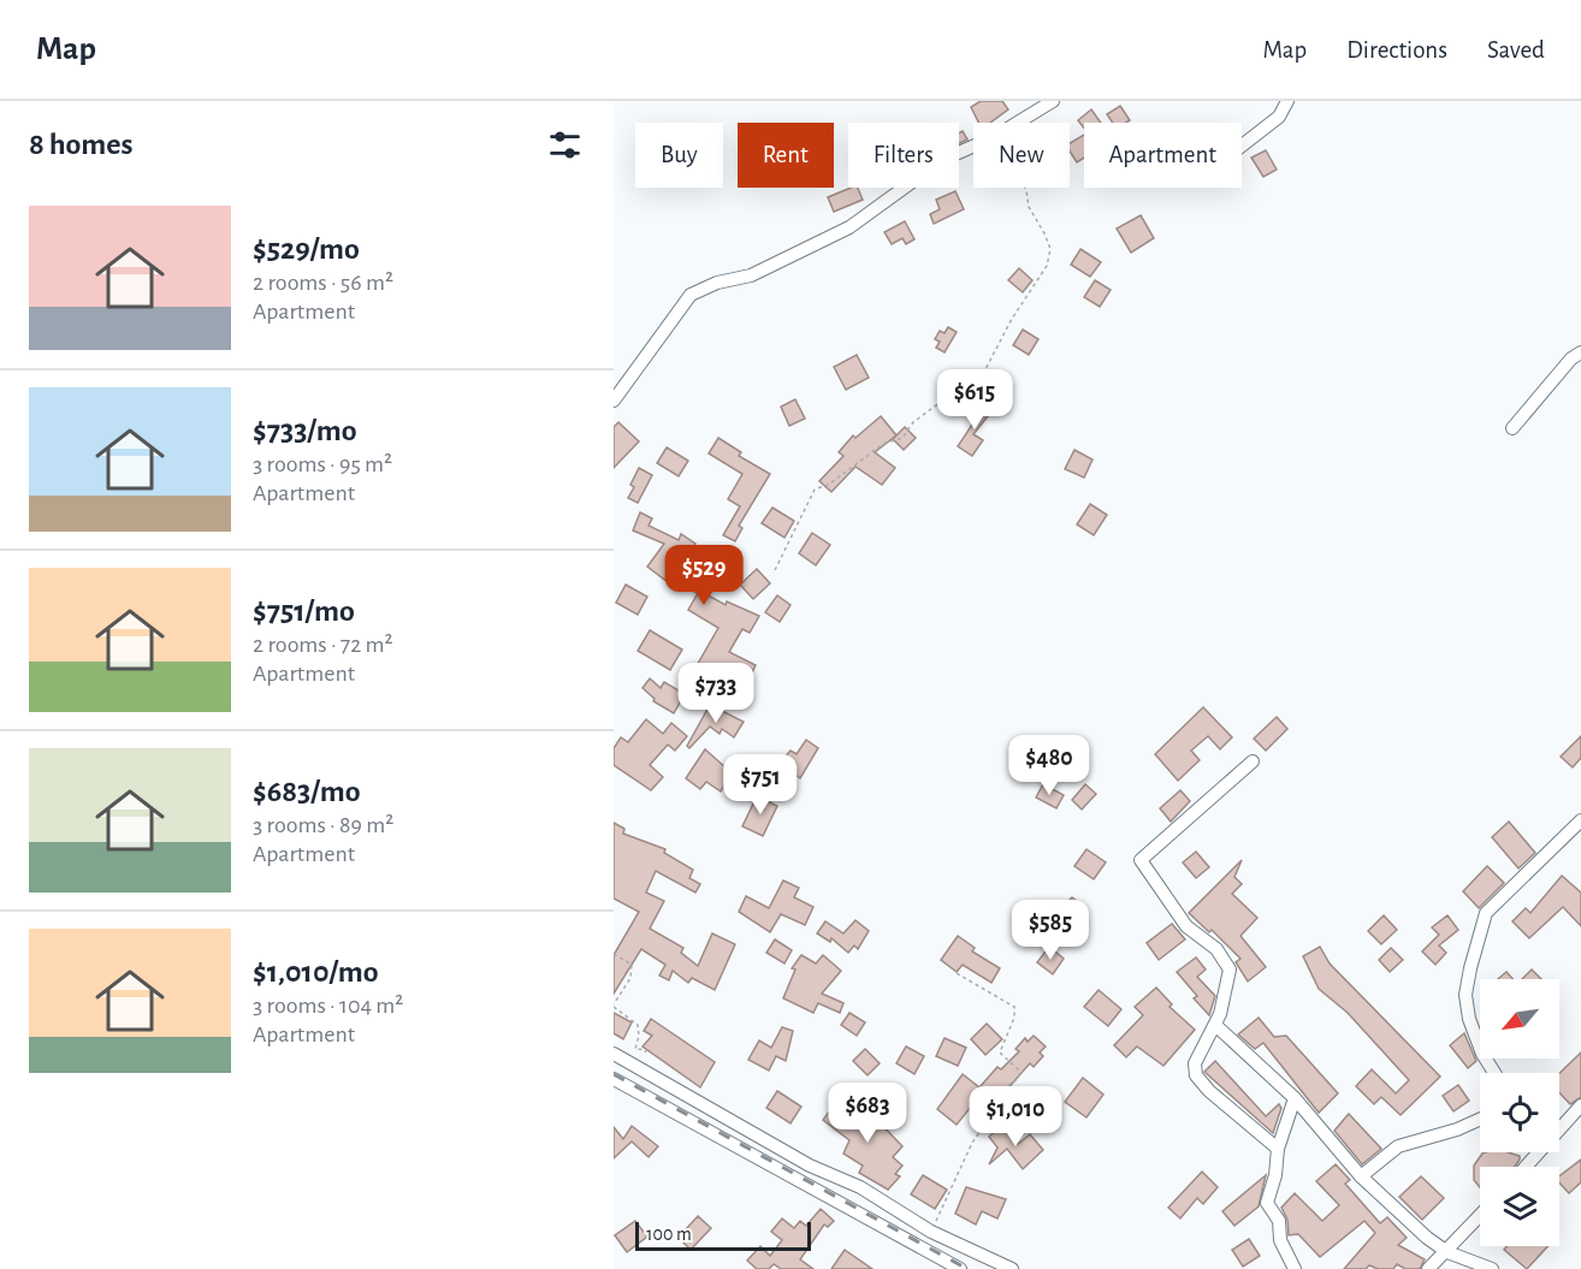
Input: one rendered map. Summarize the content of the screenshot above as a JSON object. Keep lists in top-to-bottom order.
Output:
{
  "scale_bar": "100 m",
  "north": "bottom left",
  "page": {
    "header": "Map",
    "nav": ["Map", "Directions", "Saved"],
    "heading": "8 homes",
    "chip": [
      "Buy",
      "Rent",
      "Filters",
      "New",
      "Apartment"
    ],
    "list": [
      {
        "name": "$529/mo",
        "note": "2 rooms · 56 m² · Apartment"
      },
      {
        "name": "$733/mo",
        "note": "3 rooms · 95 m² · Apartment"
      },
      {
        "name": "$751/mo",
        "note": "2 rooms · 72 m² · Apartment"
      },
      {
        "name": "$683/mo",
        "note": "3 rooms · 89 m² · Apartment"
      },
      {
        "name": "$1,010/mo",
        "note": "3 rooms · 104 m² · Apartment"
      }
    ],
    "price": [
      "$615",
      "$529",
      "$733",
      "$480",
      "$751",
      "$585",
      "$683",
      "$1,010"
    ],
    "scale": "100 m"
  }
}
